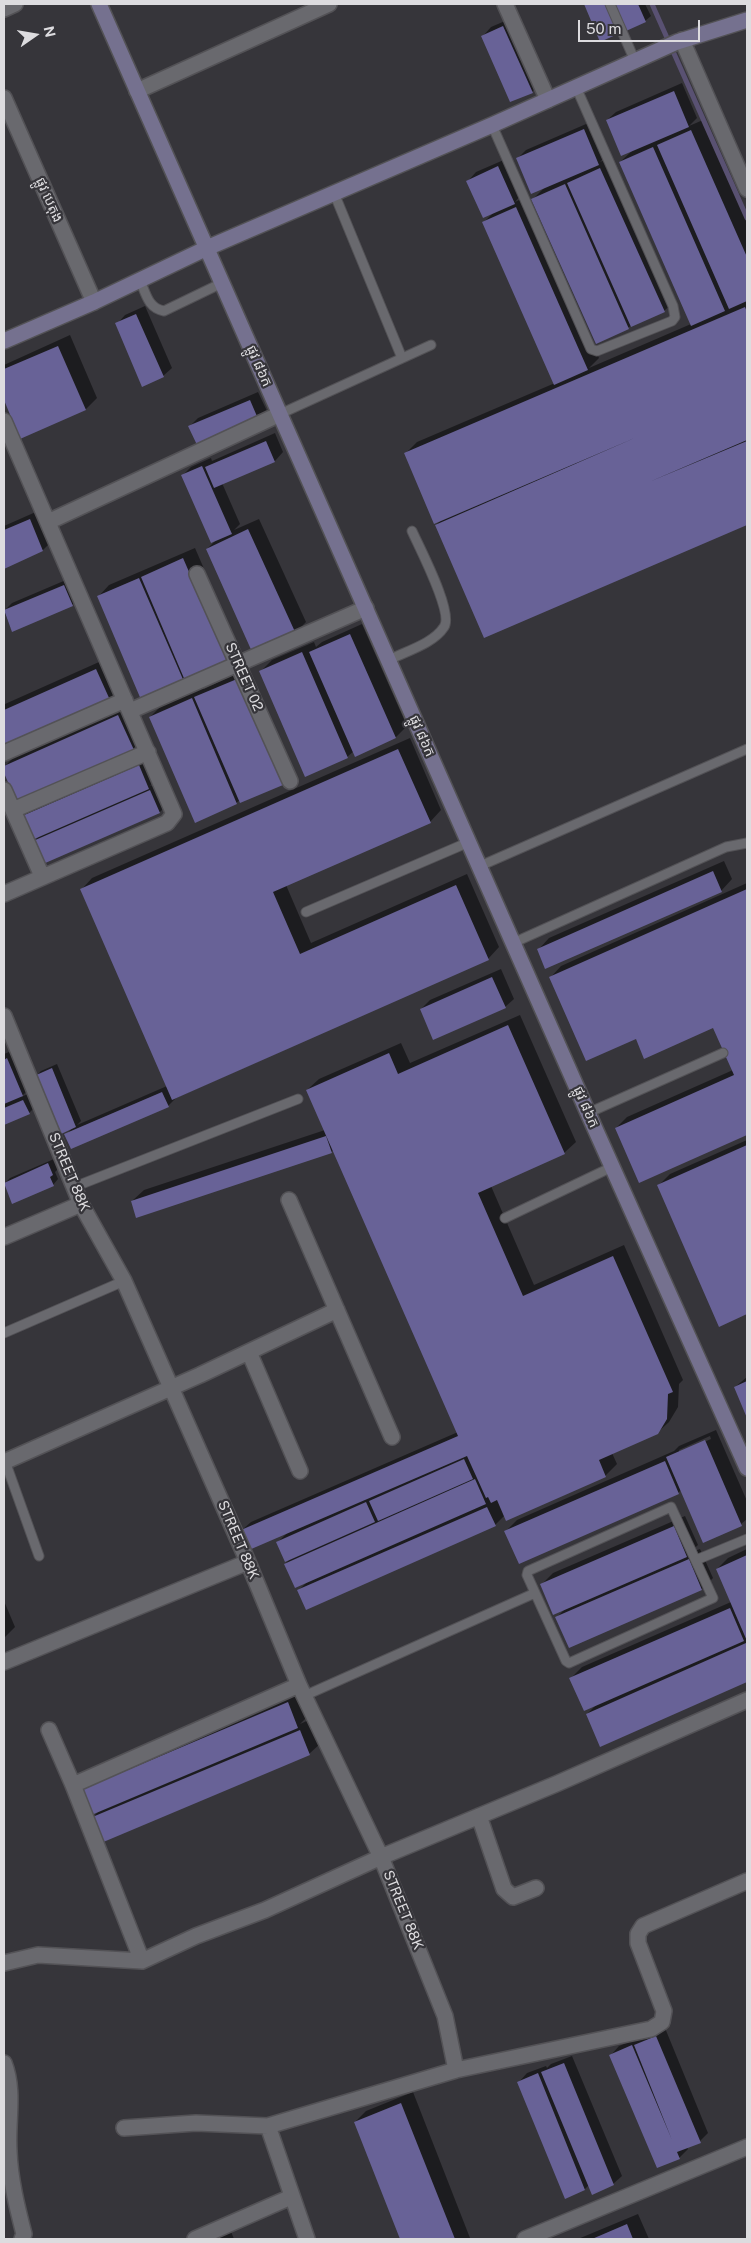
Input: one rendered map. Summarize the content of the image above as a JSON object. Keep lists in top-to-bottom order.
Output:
{
  "streets": {
    "street": [
      "ផ្លូវ បេតុង",
      "ផ្លូវ ៨៦ក",
      "STREET 02",
      "STREET 88K"
    ]
  },
  "scale_bar": "50 m",
  "north": "right"
}
